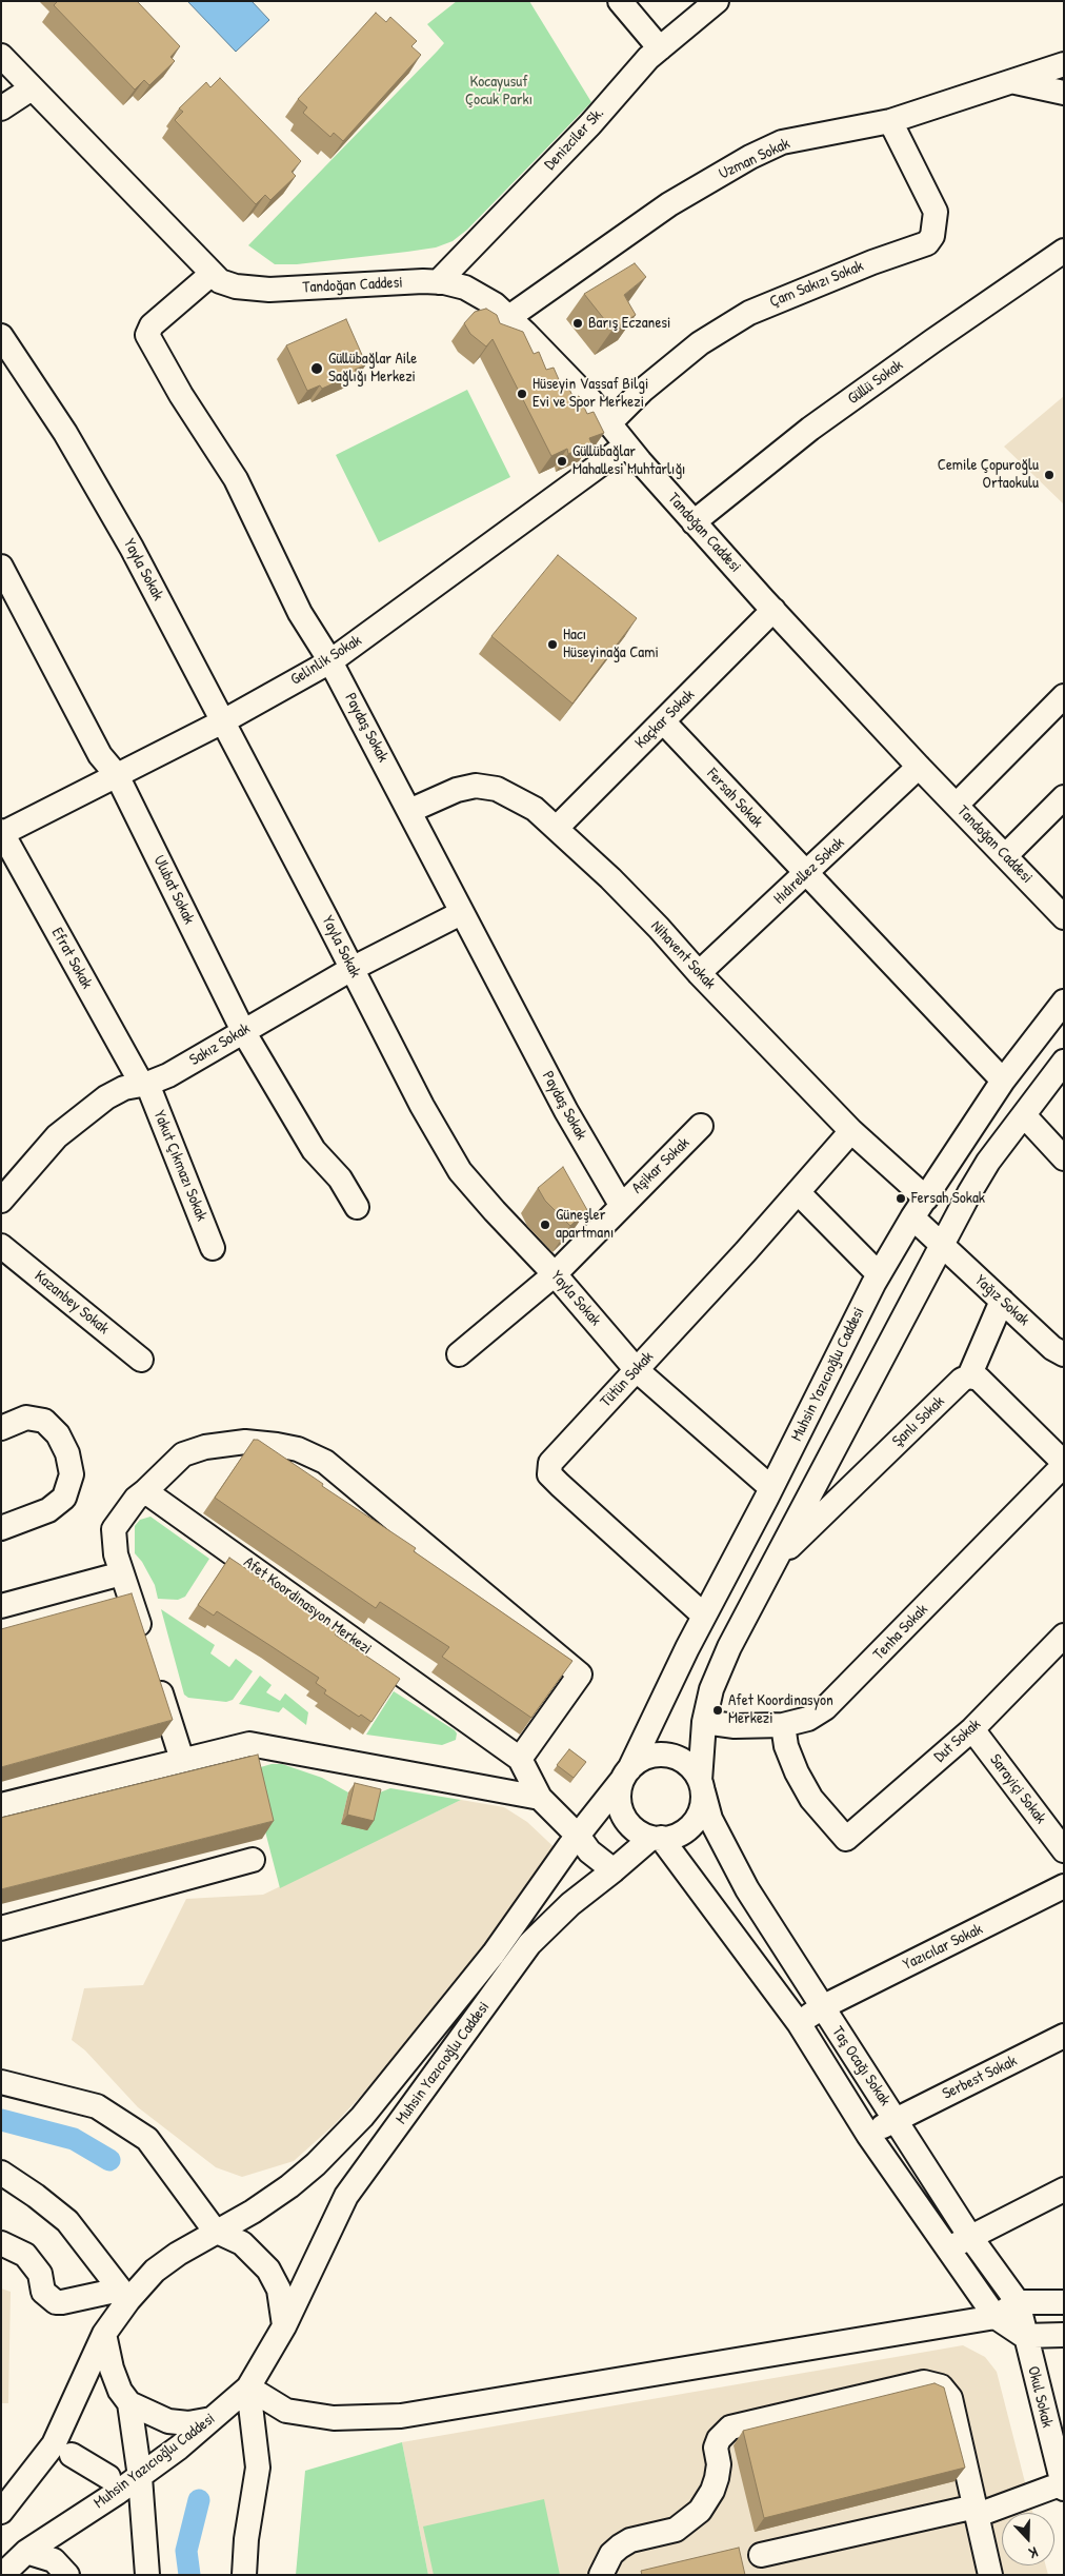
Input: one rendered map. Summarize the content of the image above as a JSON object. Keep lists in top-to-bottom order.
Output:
{
  "streets": {
    "street": [
      "Denizciler Sk.",
      "Uzman Sokak",
      "Çam Sakızı Sokak",
      "Tandoğan Caddesi",
      "Güllü Sokak",
      "Yayla Sokak",
      "Gelinlik Sokak",
      "Kaçkar Sokak",
      "Paydaş Sokak",
      "Fersah Sokak",
      "Hıdırellez Sokak",
      "Ulubat Sokak",
      "Nihavent Sokak",
      "Efrat Sokak",
      "Sakız Sokak",
      "Yakut Çıkmazı Sokak",
      "Aşikar Sokak",
      "Yağız Sokak",
      "Kazanbey Sokak",
      "Muhsin Yazıcıoğlu Caddesi",
      "Tütün Sokak",
      "Şanlı Sokak",
      "Afet Koordinasyon Merkezi",
      "Tenha Sokak",
      "Dut Sokak",
      "Sarayiçi Sokak",
      "Yazıcılar Sokak",
      "Taş Ocağı Sokak",
      "Serbest Sokak",
      "Okul Sokak"
    ]
  },
  "crossings": [
    ["Denizciler Sk.", "Tandoğan Caddesi"],
    ["Uzman Sokak", "Çam Sakızı Sokak"],
    ["Uzman Sokak", "Tandoğan Caddesi"],
    ["Çam Sakızı Sokak", "Tandoğan Caddesi"],
    ["Tandoğan Caddesi", "Güllü Sokak"],
    ["Tandoğan Caddesi", "Gelinlik Sokak"],
    ["Tandoğan Caddesi", "Kaçkar Sokak"],
    ["Tandoğan Caddesi", "Paydaş Sokak"],
    ["Tandoğan Caddesi", "Hıdırellez Sokak"],
    ["Yayla Sokak", "Gelinlik Sokak"],
    ["Yayla Sokak", "Sakız Sokak"],
    ["Yayla Sokak", "Aşikar Sokak"],
    ["Yayla Sokak", "Muhsin Yazıcıoğlu Caddesi"],
    ["Yayla Sokak", "Tütün Sokak"],
    ["Gelinlik Sokak", "Paydaş Sokak"],
    ["Gelinlik Sokak", "Ulubat Sokak"],
    ["Gelinlik Sokak", "Efrat Sokak"],
    ["Kaçkar Sokak", "Fersah Sokak"],
    ["Kaçkar Sokak", "Nihavent Sokak"],
    ["Paydaş Sokak", "Nihavent Sokak"],
    ["Paydaş Sokak", "Sakız Sokak"],
    ["Paydaş Sokak", "Aşikar Sokak"],
    ["Fersah Sokak", "Hıdırellez Sokak"],
    ["Fersah Sokak", "Muhsin Yazıcıoğlu Caddesi"],
    ["Hıdırellez Sokak", "Nihavent Sokak"],
    ["Ulubat Sokak", "Sakız Sokak"],
    ["Nihavent Sokak", "Muhsin Yazıcıoğlu Caddesi"],
    ["Nihavent Sokak", "Tütün Sokak"],
    ["Efrat Sokak", "Sakız Sokak"],
    ["Efrat Sokak", "Yakut Çıkmazı Sokak"],
    ["Sakız Sokak", "Yakut Çıkmazı Sokak"],
    ["Yağız Sokak", "Muhsin Yazıcıoğlu Caddesi"],
    ["Muhsin Yazıcıoğlu Caddesi", "Tütün Sokak"],
    ["Muhsin Yazıcıoğlu Caddesi", "Afet Koordinasyon Merkezi"],
    ["Muhsin Yazıcıoğlu Caddesi", "Taş Ocağı Sokak"],
    ["Tenha Sokak", "Dut Sokak"],
    ["Dut Sokak", "Sarayiçi Sokak"],
    ["Yazıcılar Sokak", "Taş Ocağı Sokak"],
    ["Taş Ocağı Sokak", "Serbest Sokak"],
    ["Taş Ocağı Sokak", "Okul Sokak"]
  ],
  "parks": ["Kocayusuf Çocuk Parkı"],
  "places": [
    "Barış Eczanesi",
    "Güllübağlar Aile Sağlığı Merkezi",
    "Hüseyin Vassaf Bilgi Evi ve Spor Merkezi",
    "Güllübağlar Mahallesi Muhtarlığı",
    "Cemile Çopuroğlu Ortaokulu",
    "Hacı Hüseyinağa Cami",
    "Fersah Sokak",
    "Güneşler apartmanı",
    "Afet Koordinasyon Merkezi"
  ],
  "north": "bottom"
}
